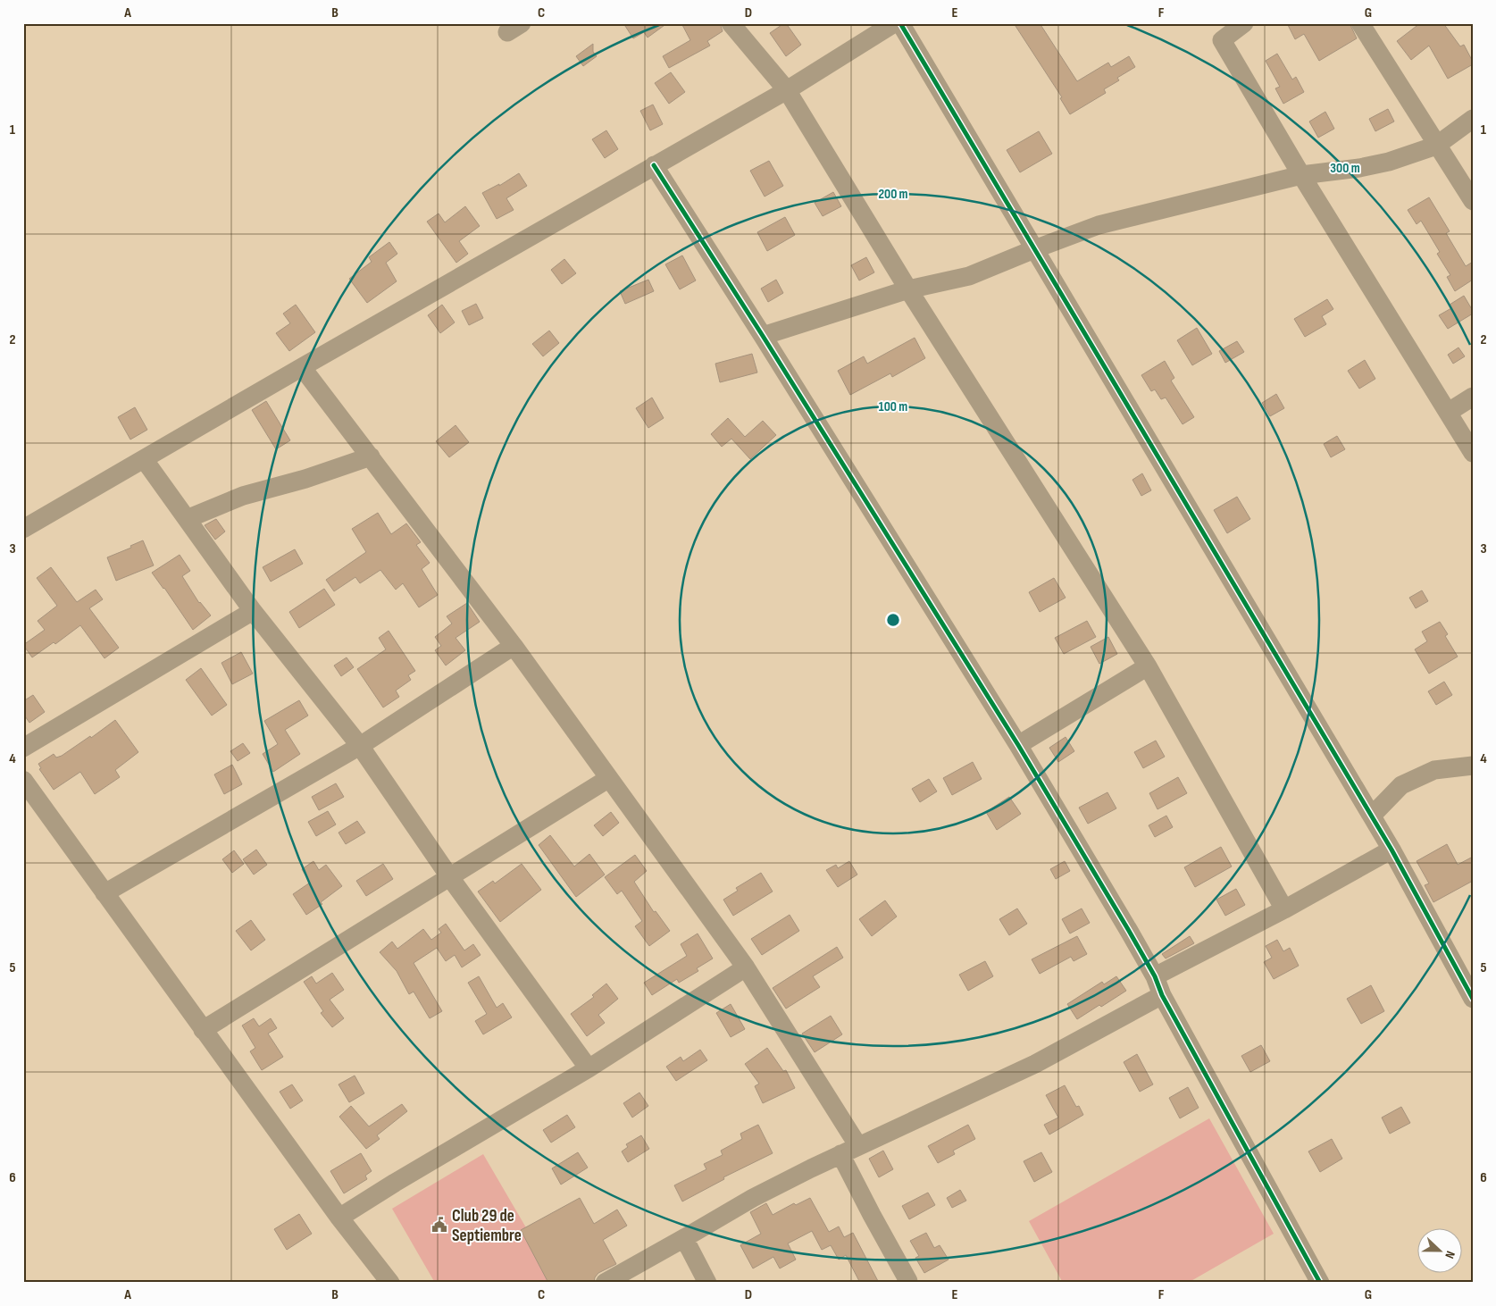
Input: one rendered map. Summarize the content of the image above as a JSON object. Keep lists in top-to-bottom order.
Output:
{
  "places": {
    "public building": ["Club 29 de Septiembre"]
  },
  "north": "right",
  "grid": {
    "columns": [
      "A",
      "B",
      "C",
      "D",
      "E",
      "F",
      "G"
    ],
    "rows": [
      "1",
      "2",
      "3",
      "4",
      "5",
      "6"
    ]
  },
  "rings": ["300 m", "200 m", "100 m"]
}
